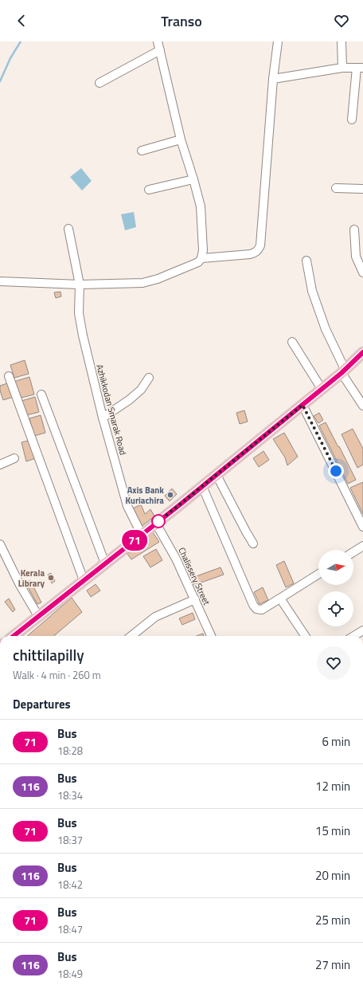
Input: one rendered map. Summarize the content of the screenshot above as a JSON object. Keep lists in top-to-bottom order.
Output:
{
  "streets": {
    "street": ["Azhikkodan Smarak Road", "Chalissery Street"]
  },
  "places": ["Axis Bank Kuriachira", "Kerala Library"],
  "lines": ["bus line 71"],
  "north": "right",
  "page": {
    "header": "Transo",
    "on_map": "71",
    "heading": [
      ["chittilapilly", "Walk · 4 min · 260 m"],
      "Departures"
    ],
    "list": [
      {
        "mark": "71",
        "name": "Bus",
        "note": "18:28",
        "value": "6 min"
      },
      {
        "mark": "116",
        "name": "Bus",
        "note": "18:34",
        "value": "12 min"
      },
      {
        "mark": "71",
        "name": "Bus",
        "note": "18:37",
        "value": "15 min"
      },
      {
        "mark": "116",
        "name": "Bus",
        "note": "18:42",
        "value": "20 min"
      },
      {
        "mark": "71",
        "name": "Bus",
        "note": "18:47",
        "value": "25 min"
      },
      {
        "mark": "116",
        "name": "Bus",
        "note": "18:49",
        "value": "27 min"
      }
    ]
  }
}
